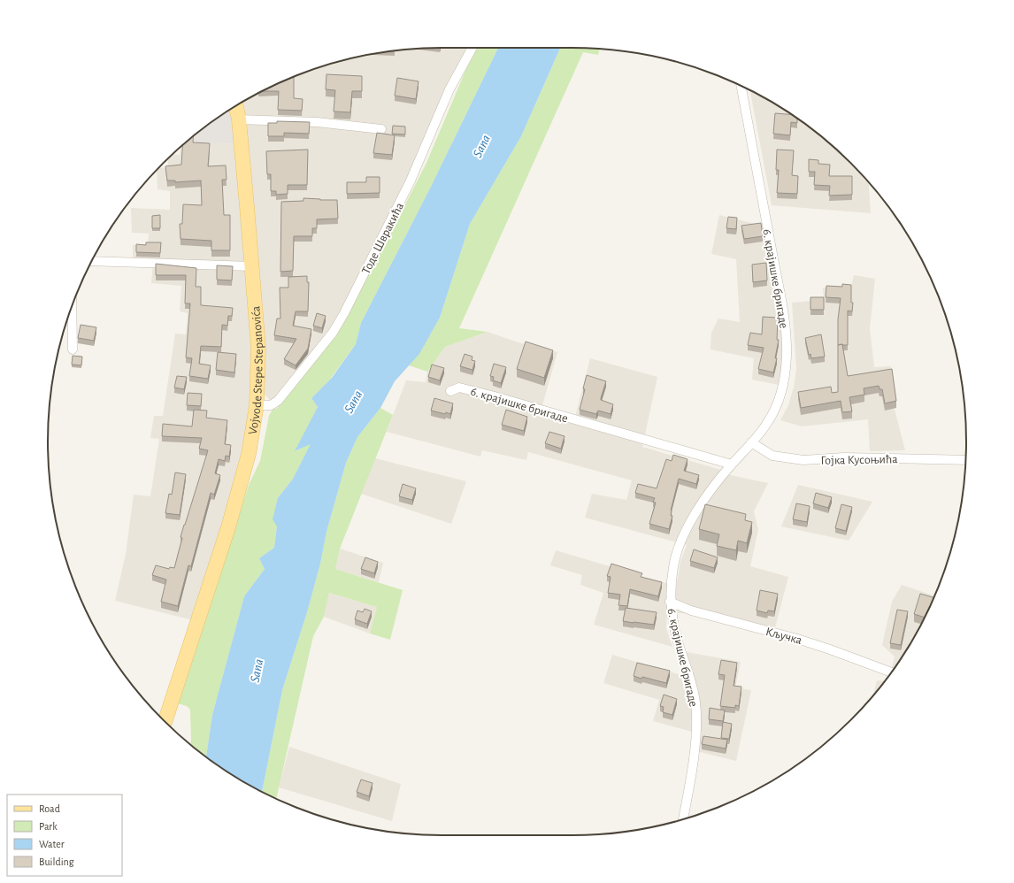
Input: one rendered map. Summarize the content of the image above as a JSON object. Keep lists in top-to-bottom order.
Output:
{
  "streets": {
    "main road": ["Vojvode Stepe Stepanovića"],
    "street": [
      "Тоде Швракића",
      "6. крајишке бригаде",
      "Гојка Кусоњића",
      "Кључка"
    ]
  },
  "crossings": [
    ["Тоде Швракића", "Vojvode Stepe Stepanovića"],
    ["6. крајишке бригаде", "Гојка Кусоњића"],
    ["6. крајишке бригаде", "Кључка"]
  ],
  "water": ["Sana"],
  "legend": [
    "Road",
    "Park",
    "Water",
    "Building"
  ]
}
